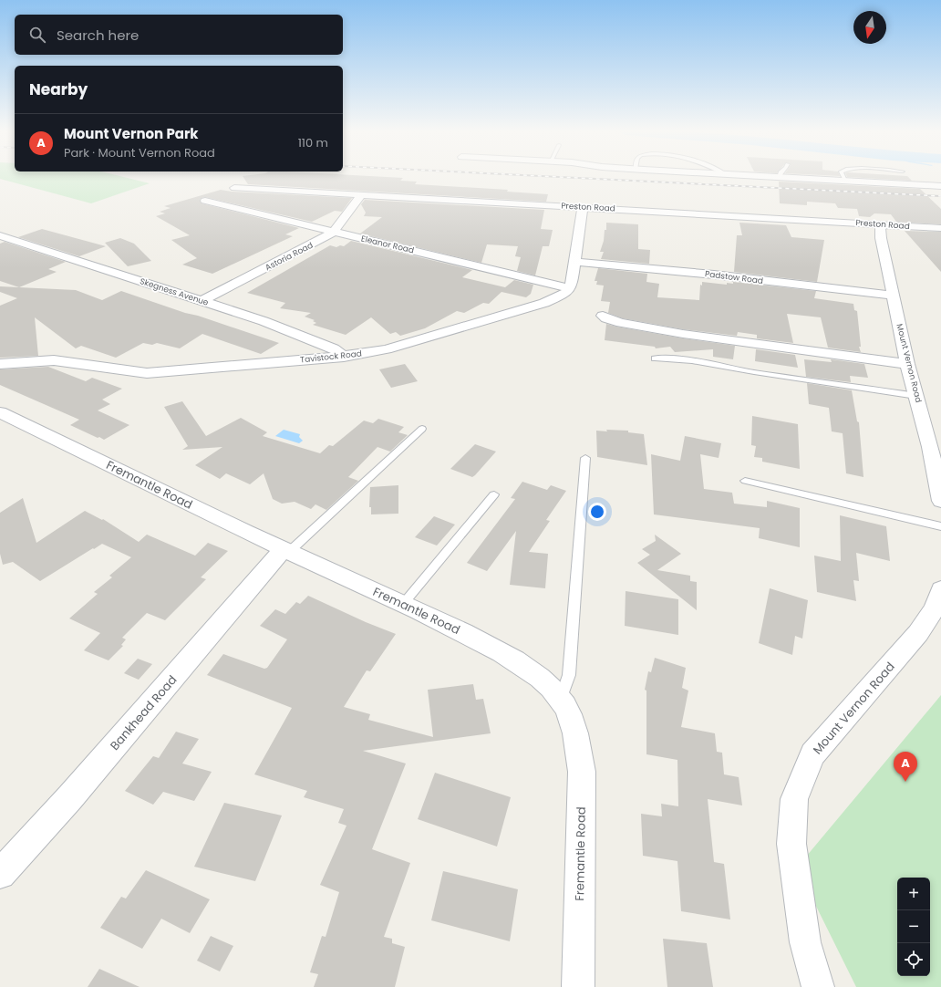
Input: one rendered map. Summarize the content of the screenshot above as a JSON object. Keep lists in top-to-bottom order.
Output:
{
  "streets": {
    "street": [
      "Preston Road",
      "Eleanor Road",
      "Astoria Road",
      "Padstow Road",
      "Skegness Avenue",
      "Tavistock Road",
      "Mount Vernon Road",
      "Fremantle Road",
      "Bankhead Road"
    ]
  },
  "crossings": [
    ["Preston Road", "Astoria Road"],
    ["Preston Road", "Mount Vernon Road"],
    ["Eleanor Road", "Astoria Road"],
    ["Eleanor Road", "Tavistock Road"],
    ["Astoria Road", "Skegness Avenue"],
    ["Padstow Road", "Mount Vernon Road"],
    ["Skegness Avenue", "Tavistock Road"],
    ["Fremantle Road", "Bankhead Road"]
  ],
  "north": "bottom",
  "page": {
    "search": "Search here",
    "heading": "Nearby",
    "list": [
      {
        "mark": "A",
        "name": "Mount Vernon Park",
        "note": "Park · Mount Vernon Road",
        "value": "110 m"
      }
    ],
    "pins": "A",
    "map_buttons": ["+", "−"]
  }
}
